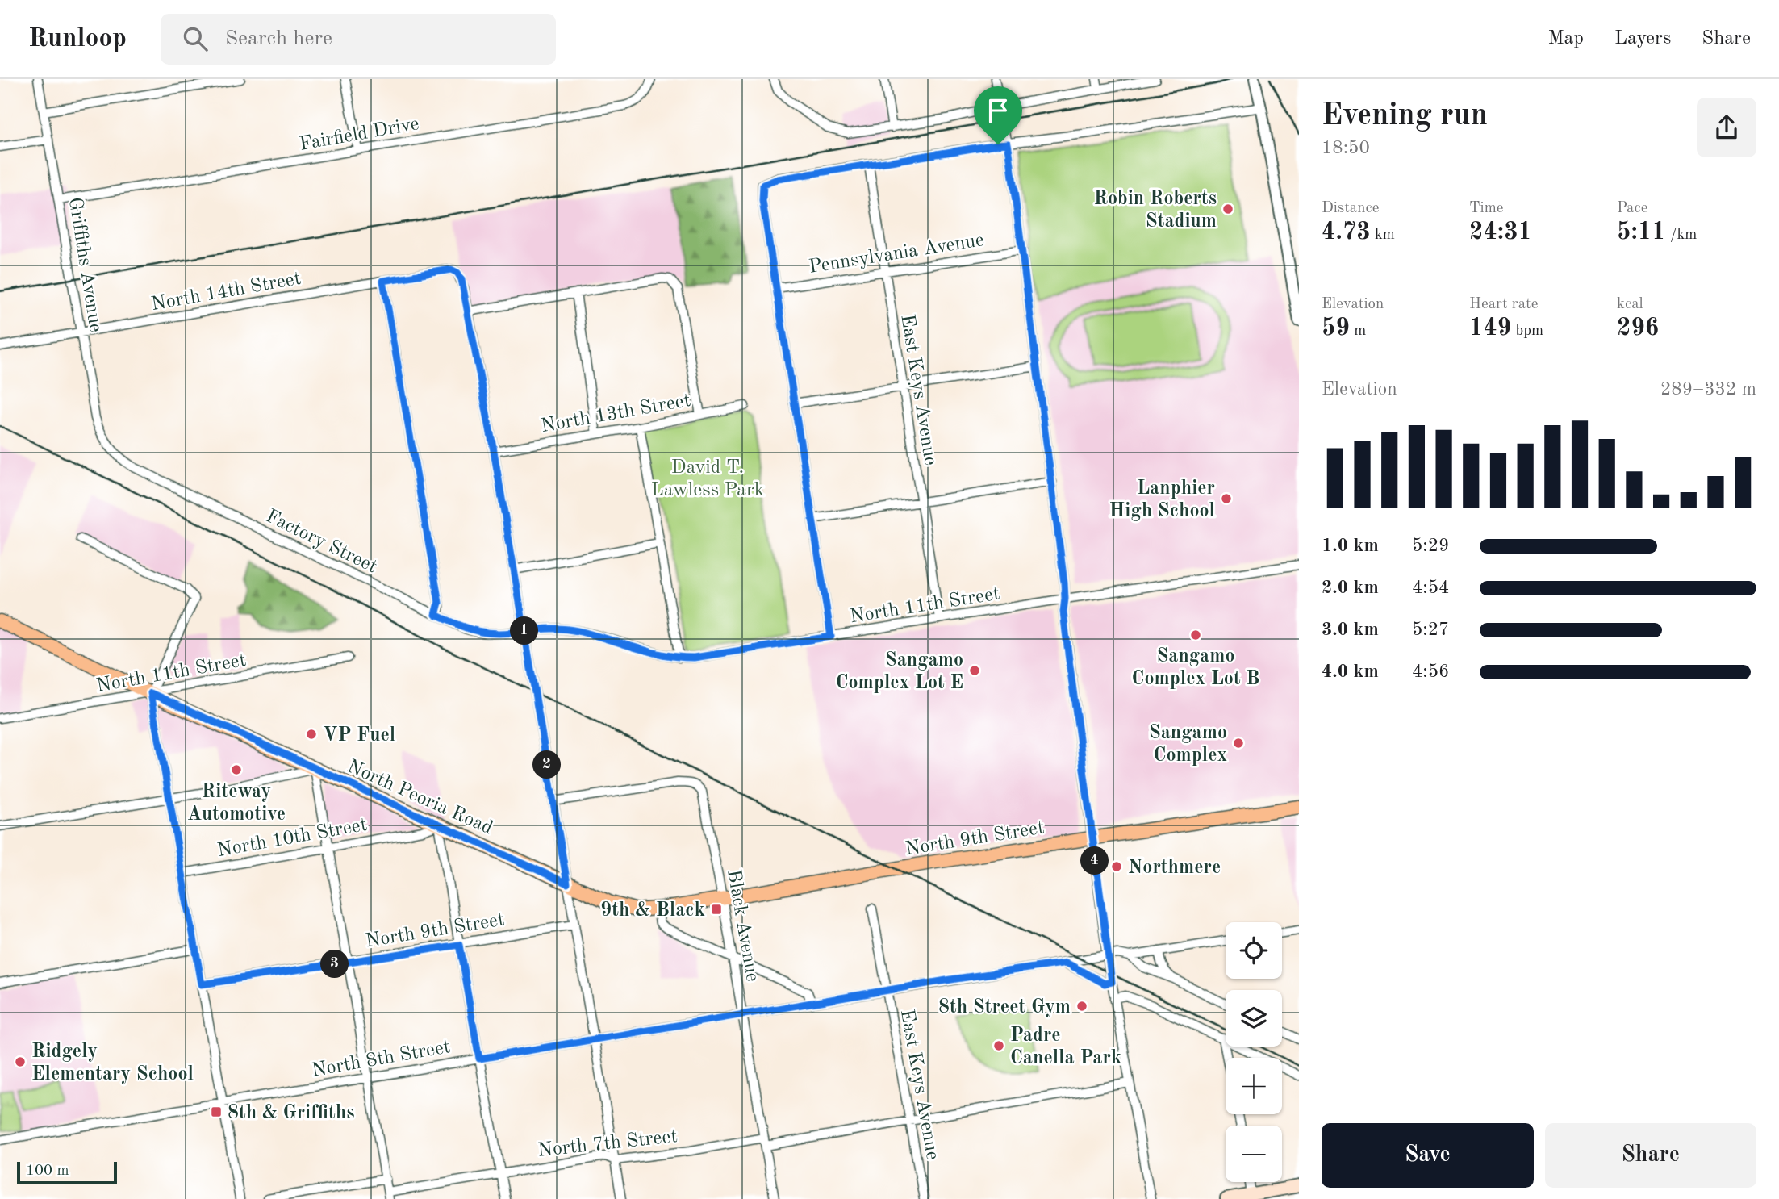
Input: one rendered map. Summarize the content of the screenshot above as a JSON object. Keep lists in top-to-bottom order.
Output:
{
  "streets": {
    "main road": ["North Peoria Road", "North 9th Street"],
    "street": [
      "Fairfield Drive",
      "Pennsylvania Avenue",
      "Griffiths Avenue",
      "North 14th Street",
      "East Keys Avenue",
      "North 13th Street",
      "Factory Street",
      "North 11th Street",
      "North 10th Street",
      "Black Avenue",
      "North 8th Street",
      "North 7th Street"
    ]
  },
  "crossings": [
    ["Fairfield Drive", "Griffiths Avenue"],
    ["Pennsylvania Avenue", "East Keys Avenue"],
    ["Griffiths Avenue", "North 14th Street"],
    ["Griffiths Avenue", "Factory Street"],
    ["East Keys Avenue", "North 11th Street"],
    ["East Keys Avenue", "North 8th Street"],
    ["East Keys Avenue", "North 7th Street"],
    ["Factory Street", "North 11th Street"],
    ["North 11th Street", "North Peoria Road"],
    ["North Peoria Road", "North 10th Street"],
    ["North Peoria Road", "North 9th Street"],
    ["North 9th Street", "Black Avenue"],
    ["Black Avenue", "North 8th Street"],
    ["Black Avenue", "North 7th Street"]
  ],
  "parks": ["David T. Lawless Park"],
  "places": {
    "other": [
      "Robin Roberts Stadium",
      "Lanphier High School",
      "Sangamo Complex Lot B",
      "Sangamo Complex Lot E",
      "VP Fuel",
      "Sangamo Complex",
      "Riteway Automotive",
      "Northmere",
      "8th Street Gym",
      "Padre Canella Park",
      "Ridgely Elementary School"
    ],
    "transit": ["9th & Black", "8th & Griffiths"]
  },
  "scale_bar": "100 m",
  "page": {
    "header": "Runloop",
    "search": "Search here",
    "nav": ["Map", "Layers", "Share"],
    "heading": ["Evening run", "18:50"],
    "stats": [
      ["Distance", "4.73 km"],
      ["Time", "24:31"],
      ["Pace", "5:11 /km"],
      ["Elevation", "59 m"],
      ["Heart rate", "149 bpm"],
      ["kcal", "296"]
    ],
    "chart": ["Elevation", "289–332 m"],
    "list": [
      {
        "name": "1.0 km",
        "note": "5:29"
      },
      {
        "name": "2.0 km",
        "note": "4:54"
      },
      {
        "name": "3.0 km",
        "note": "5:27"
      },
      {
        "name": "4.0 km",
        "note": "4:56"
      }
    ],
    "pins": [
      "1",
      "2",
      "4",
      "3"
    ],
    "map_buttons": ["+", "−"],
    "buttons": ["Save", "Share"],
    "scale": "100 m"
  }
}
